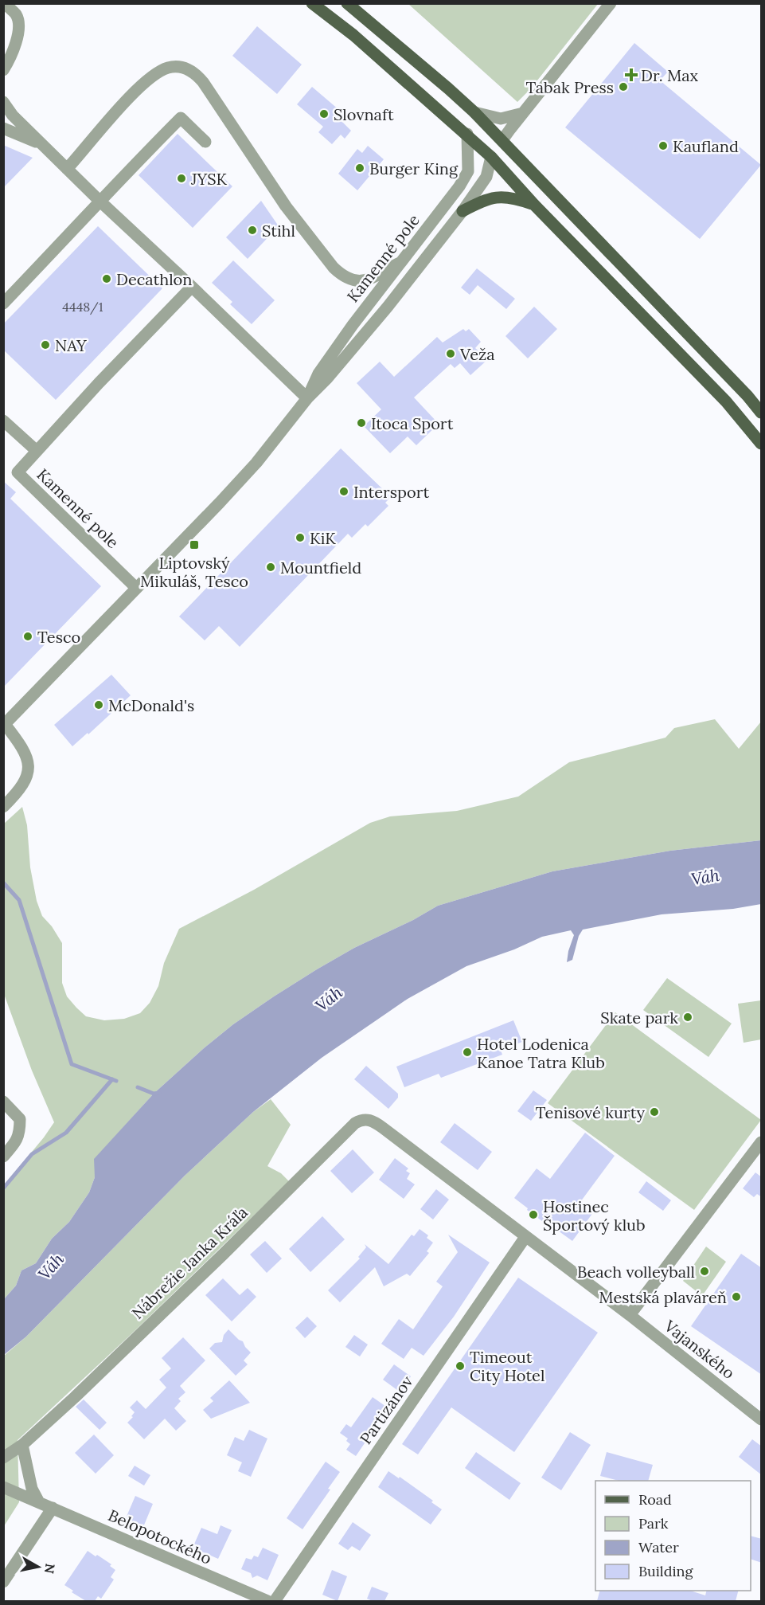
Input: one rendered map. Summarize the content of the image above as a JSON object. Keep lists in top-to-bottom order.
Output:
{
  "streets": {
    "street": [
      "Kamenné pole",
      "Nábrežie Janka Kráľa",
      "Vajanského",
      "Partizánov",
      "Belopotockého"
    ]
  },
  "crossings": [
    ["Nábrežie Janka Kráľa", "Vajanského"],
    ["Nábrežie Janka Kráľa", "Partizánov"],
    ["Vajanského", "Partizánov"]
  ],
  "water": ["Váh"],
  "places": {
    "health": ["Dr. Max"],
    "other": [
      "Tabak Press",
      "Slovnaft",
      "Kaufland",
      "Burger King",
      "JYSK",
      "Stihl",
      "Decathlon",
      "NAY",
      "Veža",
      "Itoca Sport",
      "Intersport",
      "KiK",
      "Mountfield",
      "Tesco",
      "McDonald's",
      "Skate park",
      "Hotel Lodenica Kanoe Tatra Klub",
      "Tenisové kurty",
      "Hostinec Športový klub",
      "Beach volleyball",
      "Mestská plaváreň",
      "Timeout City Hotel"
    ],
    "transit": ["Liptovský Mikuláš, Tesco"]
  },
  "house_numbers": ["4448/1"],
  "legend": [
    "Road",
    "Park",
    "Water",
    "Building"
  ],
  "north": "right"
}
